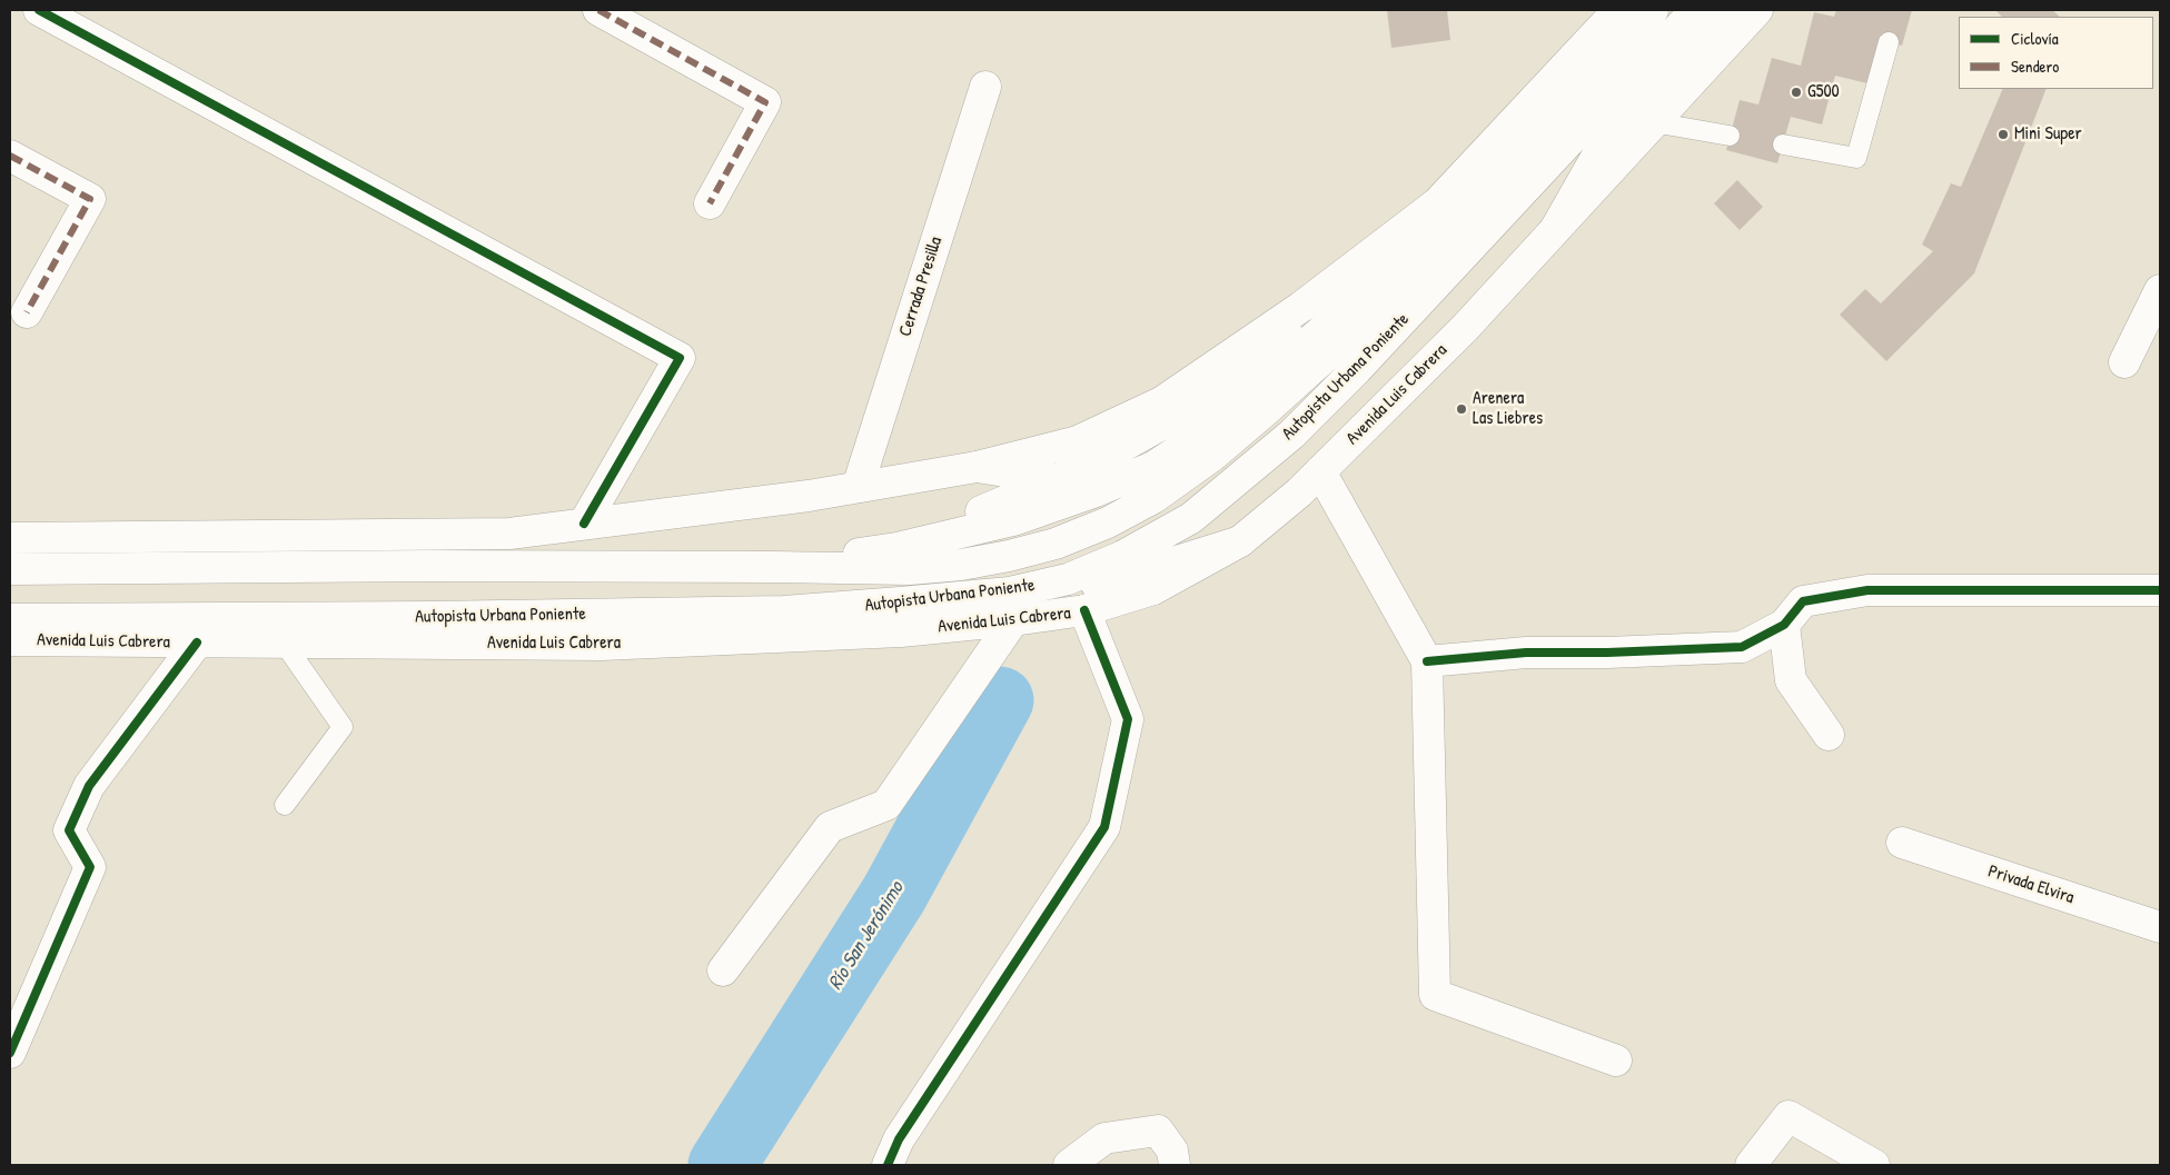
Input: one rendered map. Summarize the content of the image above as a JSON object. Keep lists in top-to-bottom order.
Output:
{
  "streets": {
    "main road": [
      "Cerrada Presilla",
      "Autopista Urbana Poniente",
      "Avenida Luis Cabrera",
      "Privada Elvira"
    ]
  },
  "crossings": [
    ["Autopista Urbana Poniente", "Avenida Luis Cabrera"]
  ],
  "water": ["Río San Jerónimo"],
  "places": ["G500", "Mini Super", "Arenera Las Liebres"],
  "legend": ["Ciclovía", "Sendero"]
}
